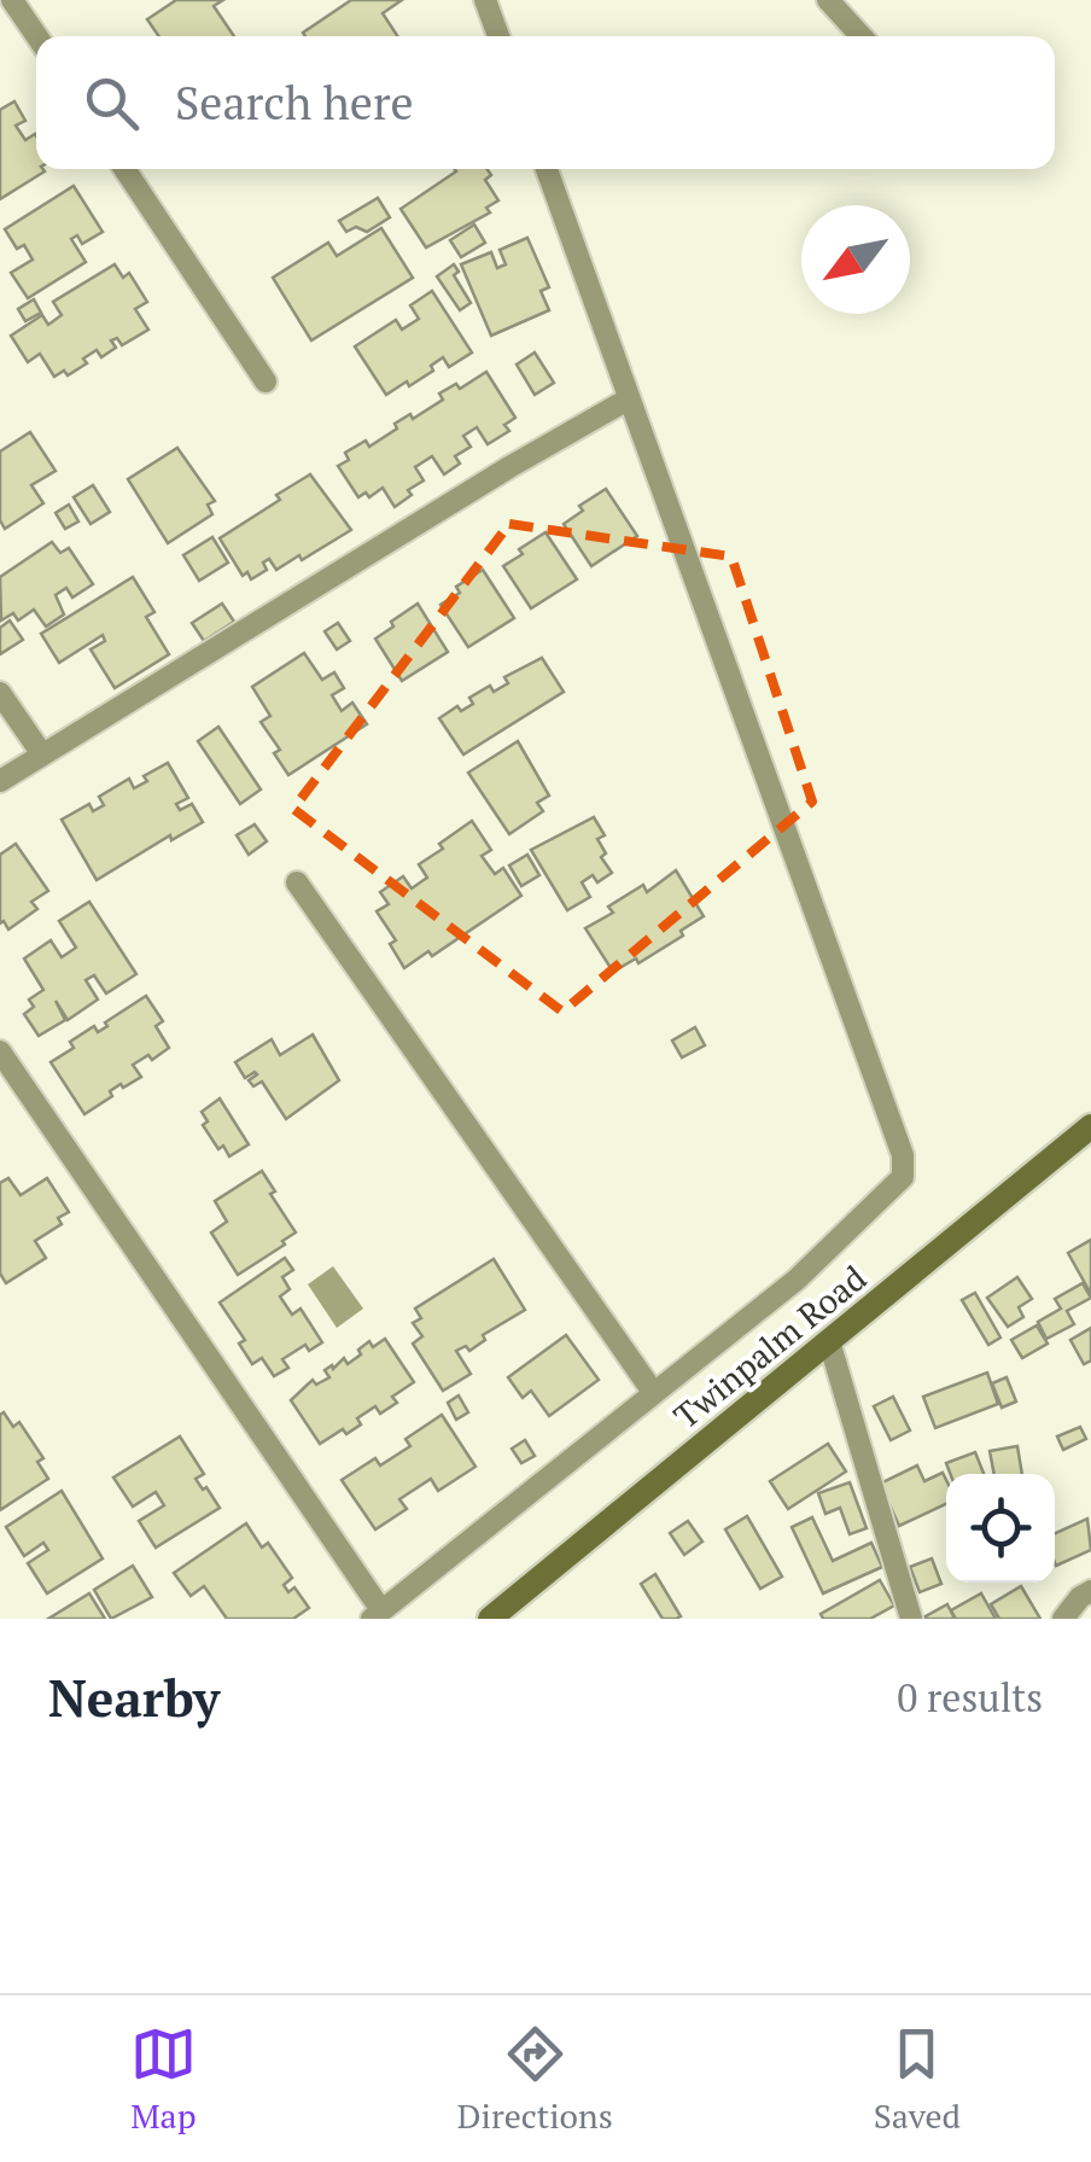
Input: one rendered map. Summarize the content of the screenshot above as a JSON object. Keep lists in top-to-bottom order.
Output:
{
  "streets": {
    "main road": ["Twinpalm Road"]
  },
  "north": "bottom left",
  "page": {
    "search": "Search here",
    "heading": ["Nearby", "0 results"],
    "nav": ["Map", "Directions", "Saved"]
  }
}
